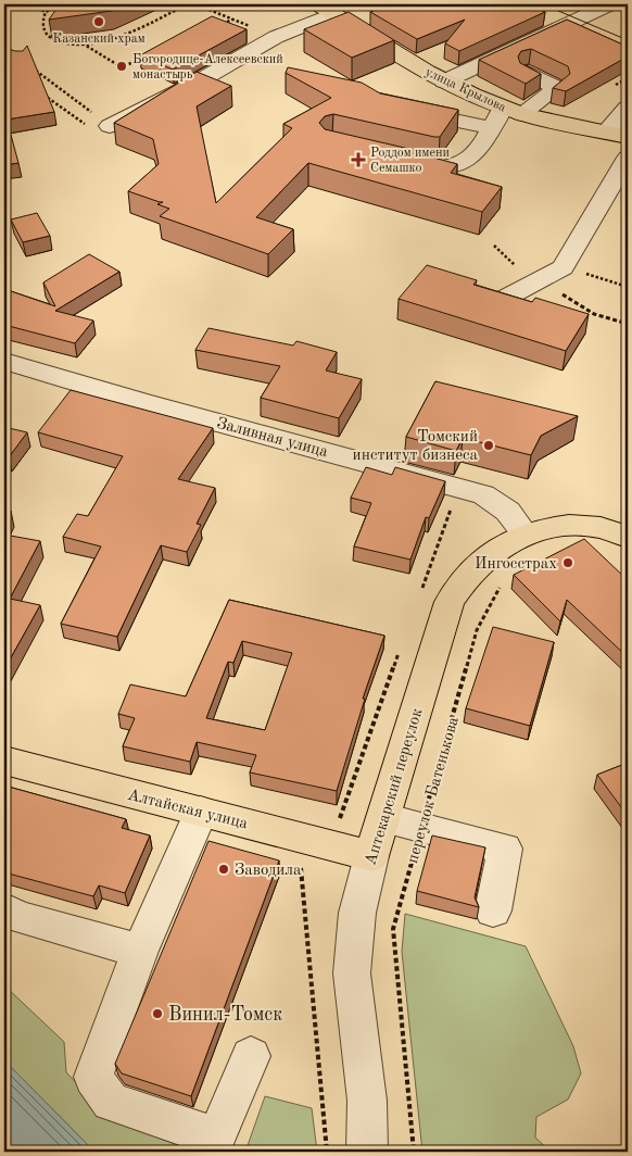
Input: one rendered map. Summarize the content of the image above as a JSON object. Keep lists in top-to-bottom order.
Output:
{
  "streets": {
    "main road": ["улица Крылова", "Аптекарский переулок", "Алтайская улица"],
    "street": ["Заливная улица"],
    "path": ["переулок Батенькова"]
  },
  "crossings": [
    ["Заливная улица", "Аптекарский переулок"],
    ["Аптекарский переулок", "Алтайская улица"]
  ],
  "places": {
    "other": [
      "Казанский храм",
      "Богородице-Алексеевский монастырь",
      "Томский институт бизнеса",
      "Ингосстрах",
      "Заводила",
      "Винил-Томск"
    ],
    "health": ["Роддом имени Семашко"]
  }
}
